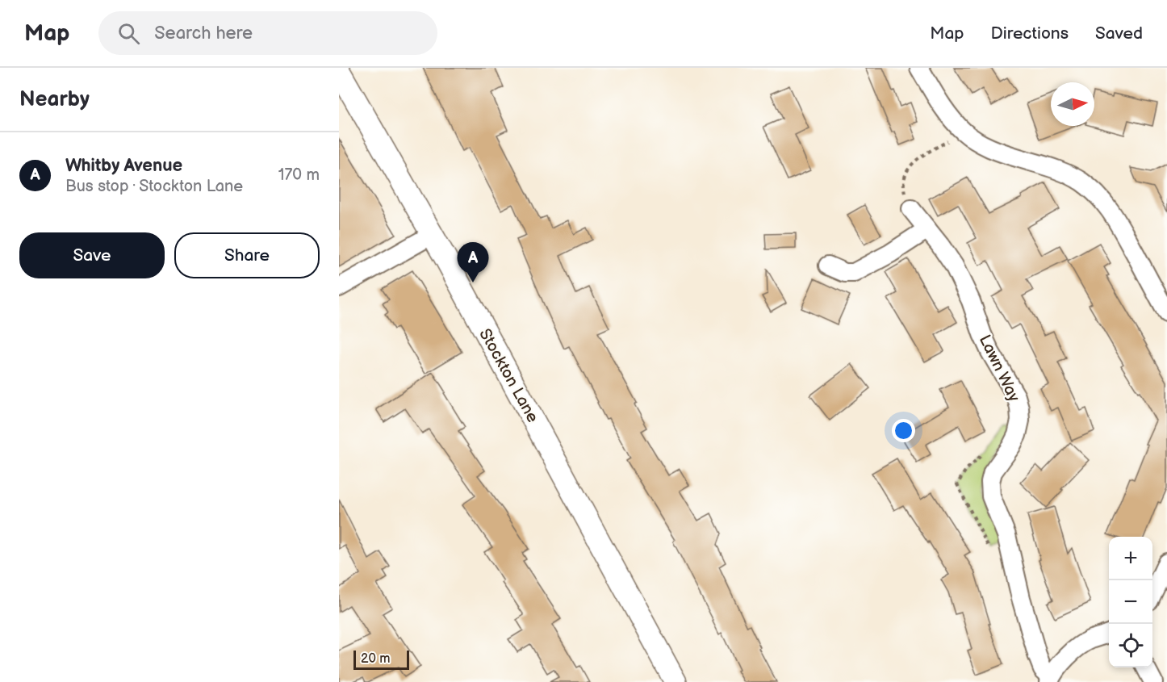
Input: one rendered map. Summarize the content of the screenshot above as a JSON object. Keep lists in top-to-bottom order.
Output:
{
  "streets": {
    "street": ["Lawn Way", "Stockton Lane"]
  },
  "scale_bar": "20 m",
  "north": "right",
  "page": {
    "header": "Map",
    "search": "Search here",
    "nav": ["Map", "Directions", "Saved"],
    "heading": "Nearby",
    "list": [
      {
        "mark": "A",
        "name": "Whitby Avenue",
        "note": "Bus stop · Stockton Lane",
        "value": "170 m"
      }
    ],
    "buttons": ["Save", "Share"],
    "pins": "A",
    "map_buttons": ["+", "−"],
    "scale": "20 m"
  }
}
